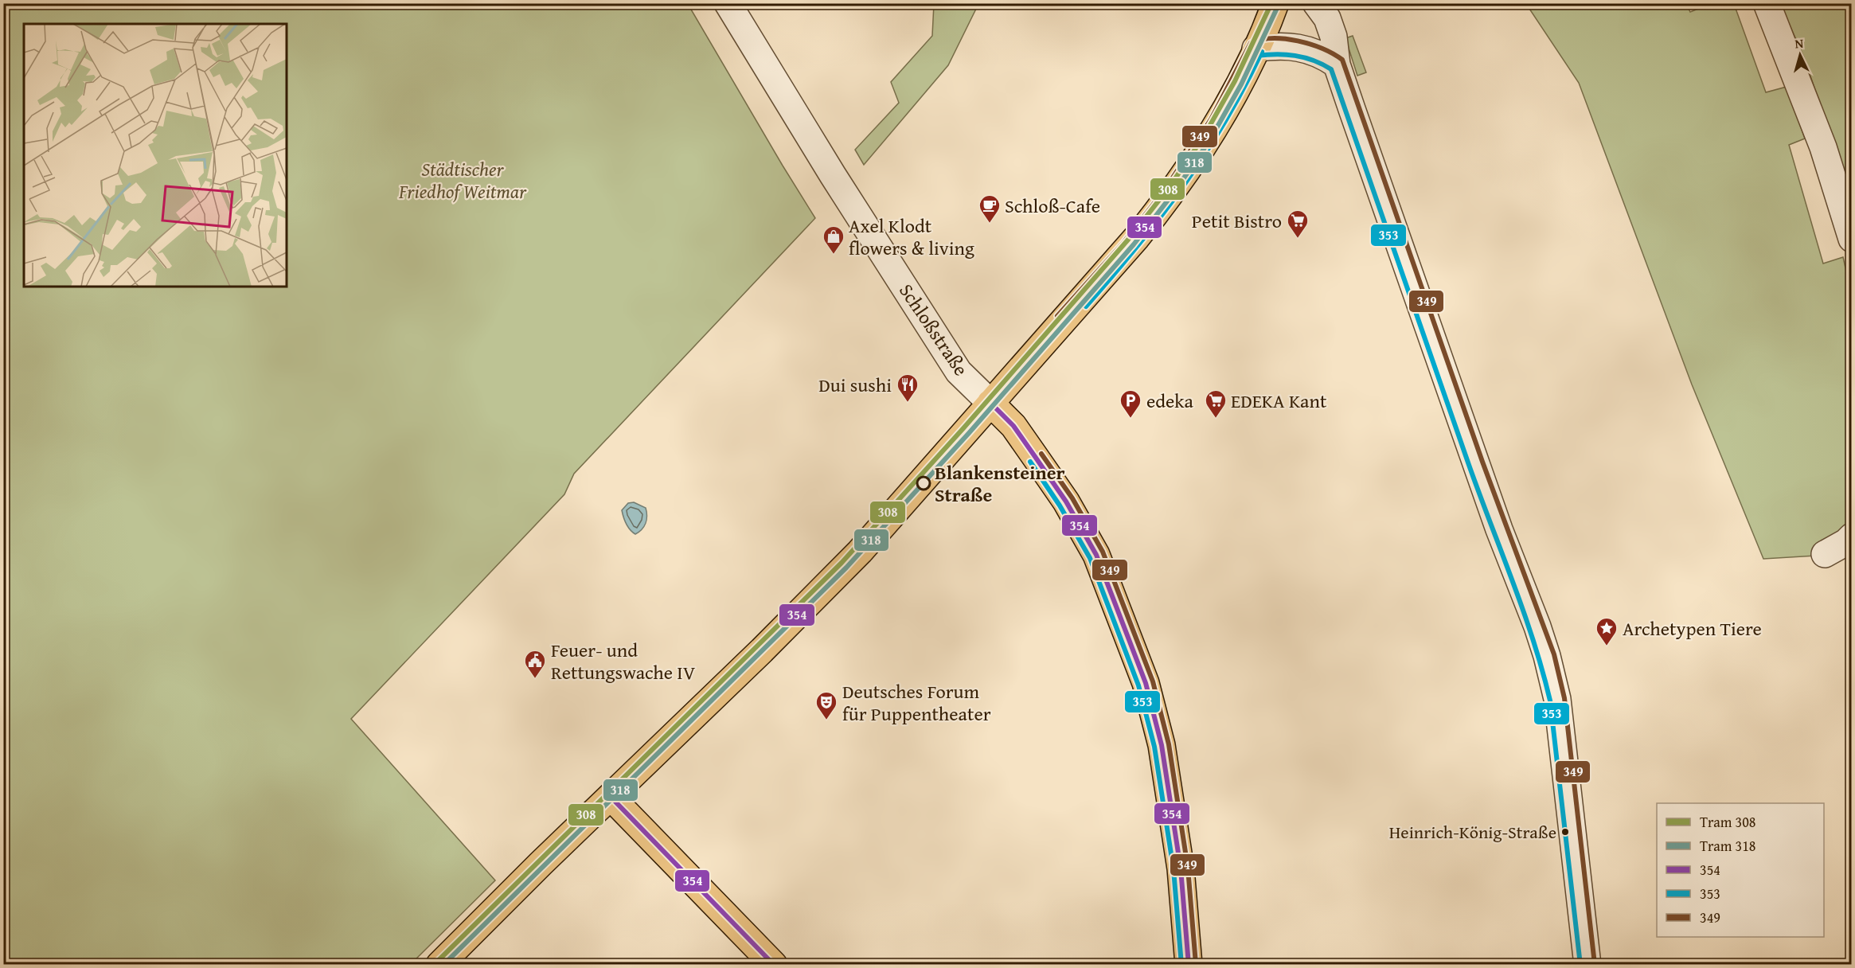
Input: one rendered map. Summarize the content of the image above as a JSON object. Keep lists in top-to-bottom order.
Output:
{
  "streets": {
    "main road": ["Schloßstraße"]
  },
  "parks": ["Städtischer Friedhof Weitmar"],
  "places": {
    "cafe": ["Schloß-Cafe"],
    "supermarket": ["Petit Bistro", "EDEKA Kant"],
    "shop": ["Axel Klodt flowers & living"],
    "restaurant": ["Dui sushi"],
    "parking": ["edeka"],
    "other": ["Blankensteiner Straße", "Heinrich-König-Straße"],
    "place": ["Archetypen Tiere"],
    "public building": ["Feuer- und Rettungswache IV"],
    "theatre": ["Deutsches Forum für Puppentheater"]
  },
  "lines": [
    "tram line 308",
    "transit line 354",
    "tram line 318",
    "transit line 349",
    "transit line 353"
  ],
  "legend": [
    "Tram 308",
    "Tram 318",
    "354",
    "353",
    "349"
  ],
  "north": "top"
}
